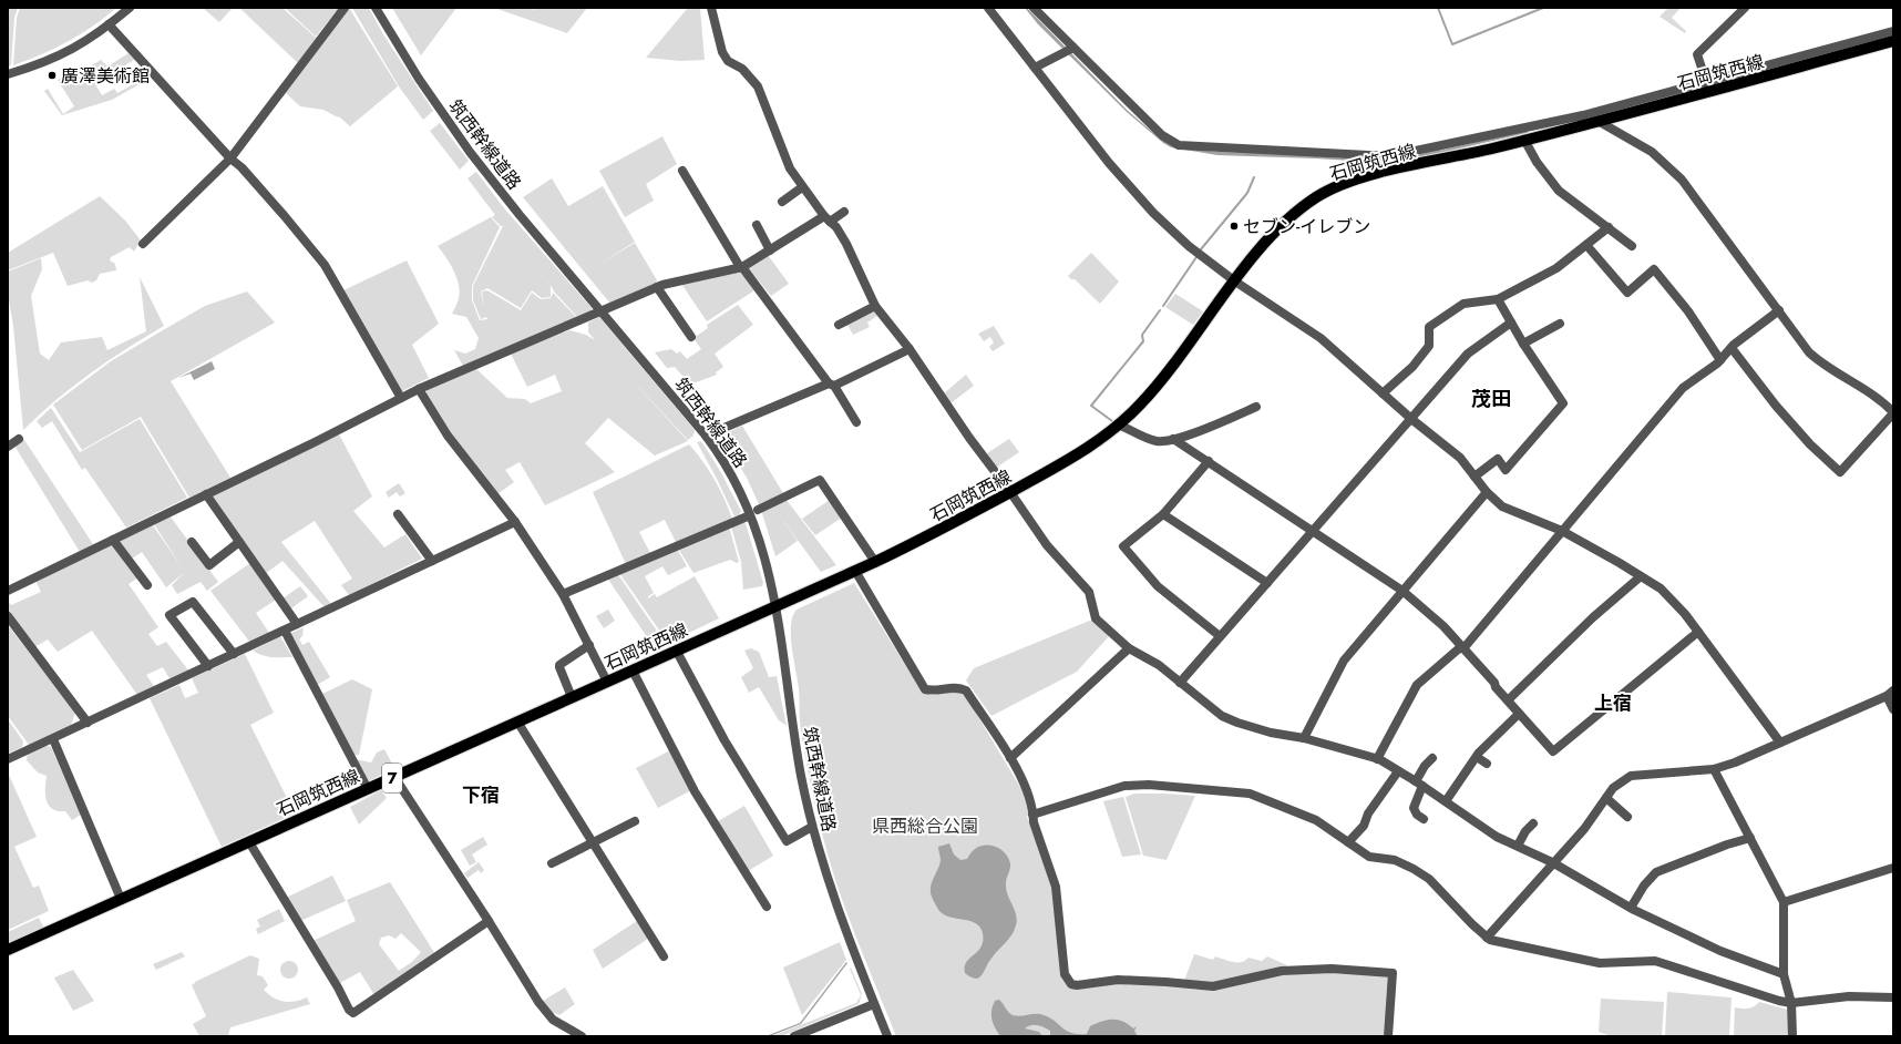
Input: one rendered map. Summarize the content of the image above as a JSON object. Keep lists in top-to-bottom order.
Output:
{
  "streets": {
    "main road": ["石岡筑西線", "7"],
    "street": ["筑西幹線道路"]
  },
  "crossings": [
    ["石岡筑西線", "筑西幹線道路"]
  ],
  "districts": ["茂田", "上宿", "下宿"],
  "parks": ["県西総合公園"],
  "places": ["廣澤美術館", "セブン-イレブン"]
}
